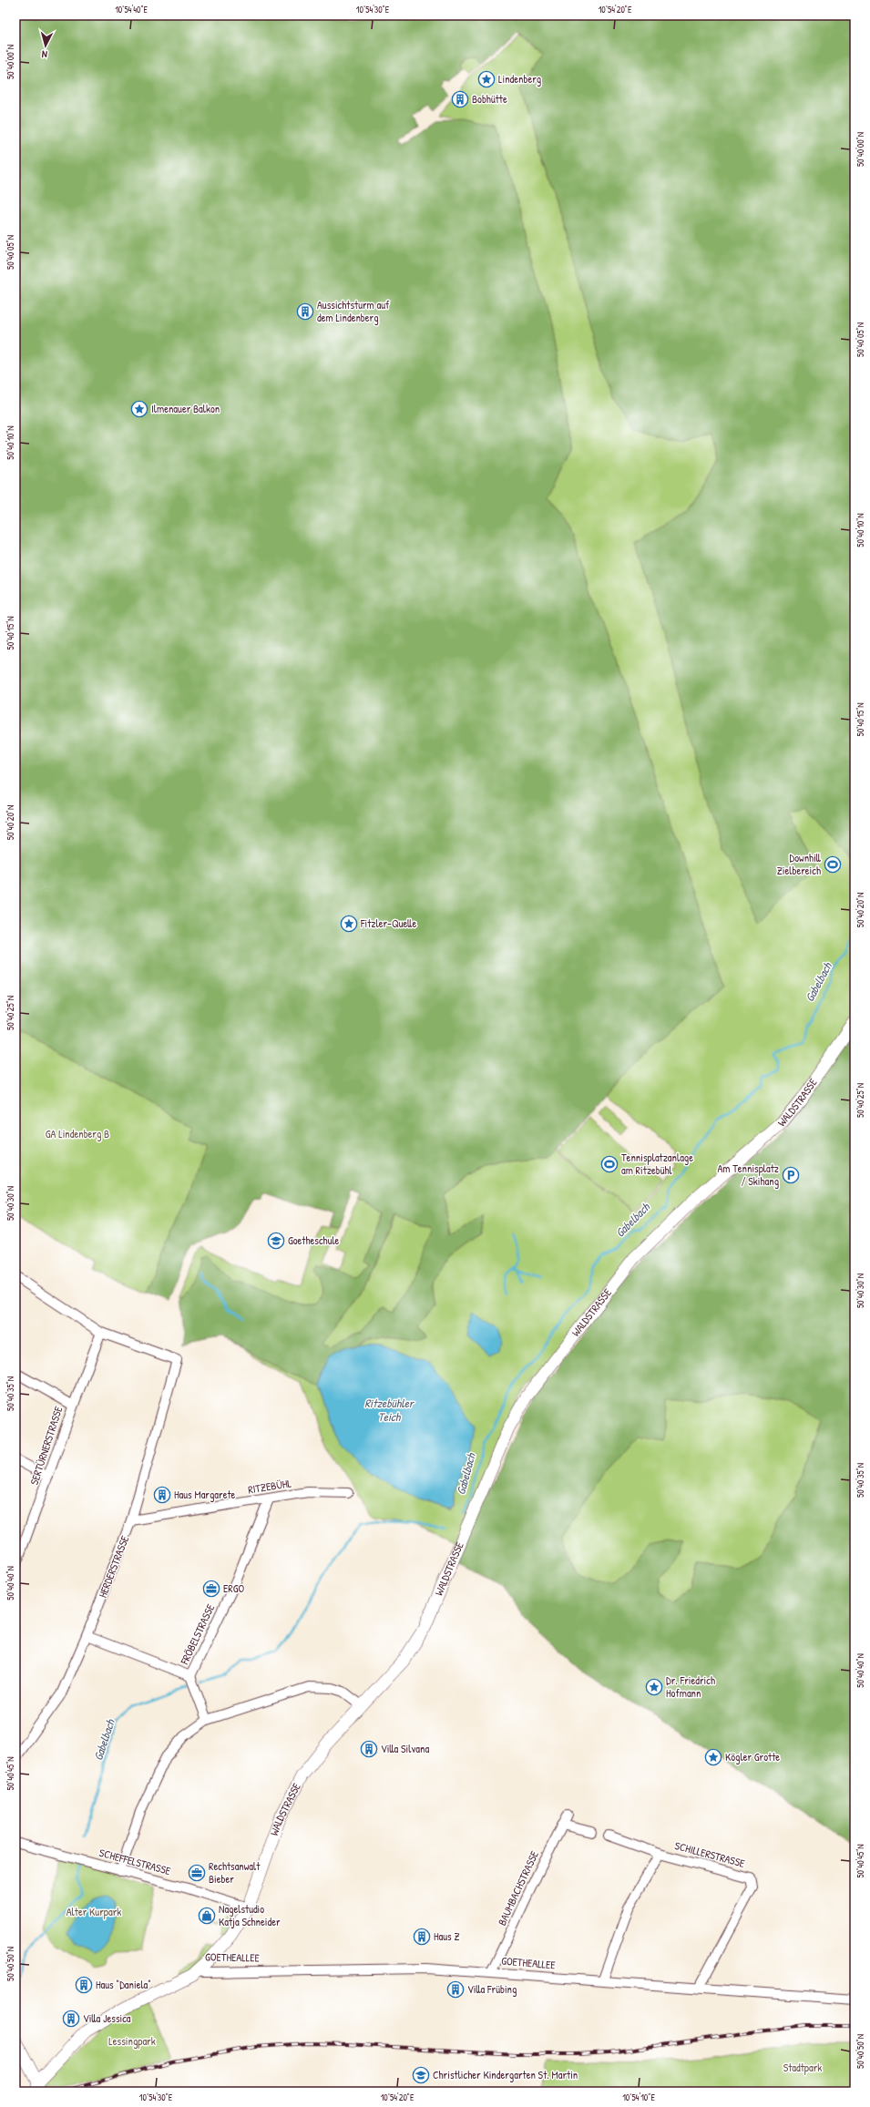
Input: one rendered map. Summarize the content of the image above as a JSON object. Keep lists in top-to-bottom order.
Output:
{
  "streets": {
    "street": [
      "WALDSTRASSE",
      "SERTÜRNERSTRASSE",
      "RITZEBÜHL",
      "HERDERSTRASSE",
      "FRÖBELSTRASSE",
      "SCHILLERSTRASSE",
      "SCHEFFELSTRASSE",
      "BAUMBACHSTRASSE",
      "GOETHEALLEE"
    ]
  },
  "crossings": [
    ["WALDSTRASSE", "SCHEFFELSTRASSE"],
    ["WALDSTRASSE", "GOETHEALLEE"],
    ["SERTÜRNERSTRASSE", "HERDERSTRASSE"],
    ["RITZEBÜHL", "HERDERSTRASSE"],
    ["RITZEBÜHL", "FRÖBELSTRASSE"],
    ["HERDERSTRASSE", "FRÖBELSTRASSE"],
    ["SCHILLERSTRASSE", "GOETHEALLEE"],
    ["BAUMBACHSTRASSE", "GOETHEALLEE"]
  ],
  "water": ["Gabelbach", "Ritzebühler Teich"],
  "parks": [
    "GA Lindenberg B",
    "Alter Kurpark",
    "Lessingpark",
    "Stadtpark"
  ],
  "places": {
    "place": [
      "Lindenberg",
      "Ilmenauer Balkon",
      "Fitzler-Quelle",
      "Dr. Friedrich Hofmann",
      "Kögler Grotte"
    ],
    "building": [
      "Bobhütte",
      "Aussichtsturm auf dem Lindenberg",
      "Haus Margarete",
      "Villa Silvana",
      "Haus Z",
      "Haus \"Daniela\"",
      "Villa Frübing",
      "Villa Jessica"
    ],
    "sports": ["Downhill Zielbereich", "Tennisplatzanlage am Ritzebühl"],
    "parking": ["Am Tennisplatz / Skihang"],
    "school or university": ["Goetheschule", "Christlicher Kindergarten St. Martin"],
    "office": ["ERGO", "Rechtsanwalt Bieber"],
    "shop": ["Nagelstudio Katja Schneider"]
  },
  "north": "bottom",
  "coordinates": [
    "10°54'40\"E",
    "10°54'30\"E",
    "10°54'20\"E",
    "50°40'00\"N",
    "50°40'05\"N",
    "50°40'10\"N",
    "50°40'15\"N",
    "50°40'20\"N",
    "50°40'25\"N",
    "50°40'30\"N",
    "50°40'35\"N",
    "50°40'40\"N",
    "50°40'45\"N",
    "50°40'50\"N",
    "10°54'10\"E"
  ]
}
